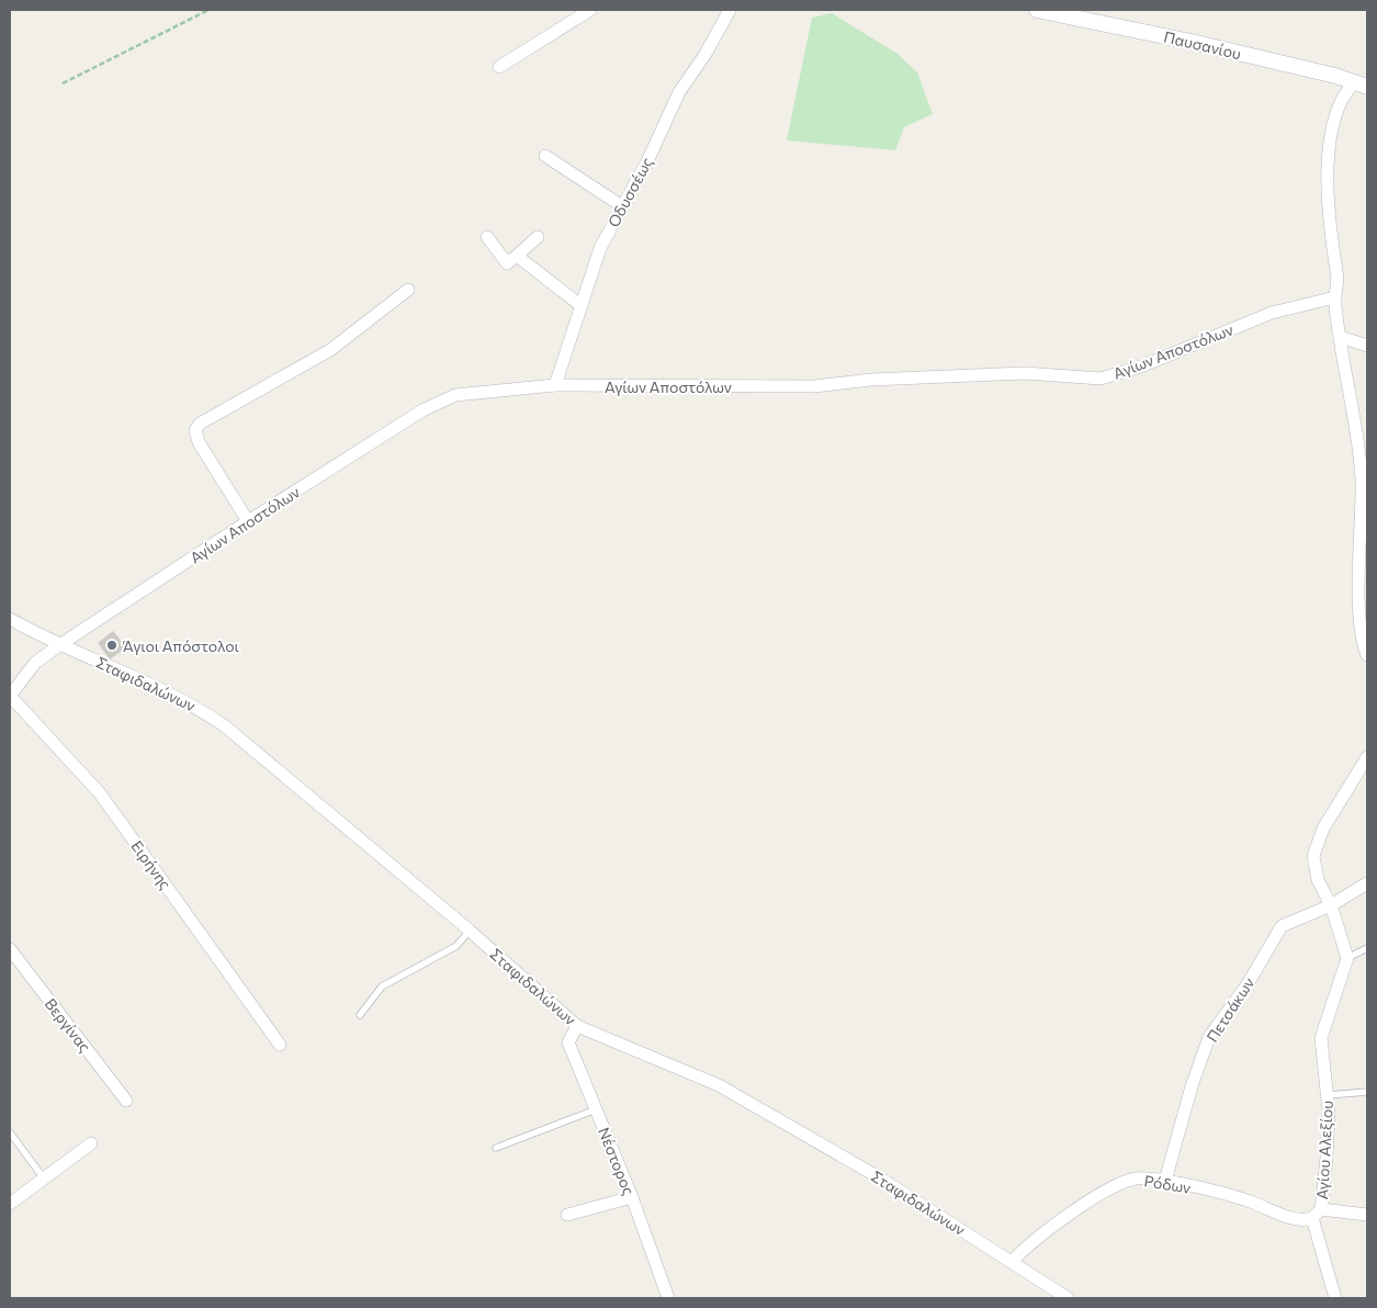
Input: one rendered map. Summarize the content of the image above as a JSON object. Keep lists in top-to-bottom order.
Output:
{
  "streets": {
    "street": [
      "Παυσανίου",
      "Οδυσσέως",
      "Αγίων Αποστόλων",
      "Σταφιδαλώνων",
      "Ειρήνης",
      "Πετσάκων",
      "Βεργίνας",
      "Αγίου Αλεξίου",
      "Νέστορος",
      "Ρόδων"
    ]
  },
  "crossings": [
    ["Οδυσσέως", "Αγίων Αποστόλων"],
    ["Αγίων Αποστόλων", "Σταφιδαλώνων"],
    ["Αγίων Αποστόλων", "Ειρήνης"],
    ["Σταφιδαλώνων", "Νέστορος"],
    ["Σταφιδαλώνων", "Ρόδων"],
    ["Πετσάκων", "Ρόδων"],
    ["Αγίου Αλεξίου", "Ρόδων"]
  ],
  "places": ["Άγιοι Απόστολοι"]
}
